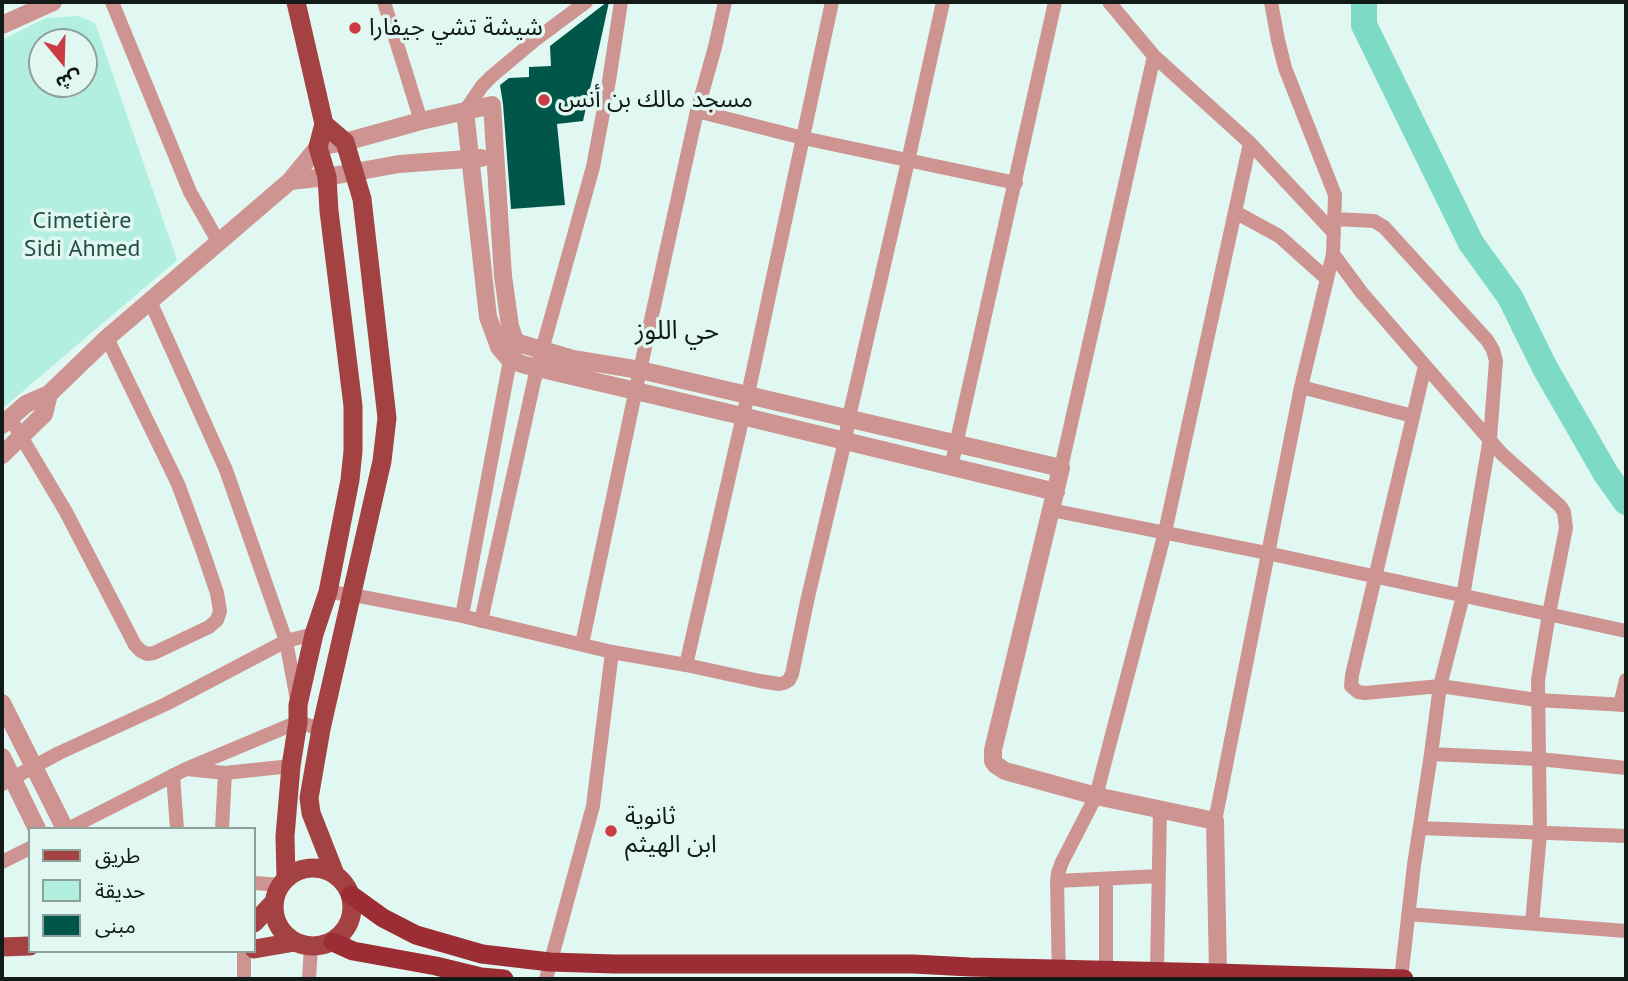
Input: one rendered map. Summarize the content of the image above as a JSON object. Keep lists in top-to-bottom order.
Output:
{
  "districts": ["حي اللوز"],
  "parks": ["Cimetière Sidi Ahmed"],
  "places": ["شيشة تشي جيفارا", "مسجد مالك بن أنس", "ثانوية ابن الهيثم"],
  "legend": ["طريق", "حديقة", "مبنى"],
  "north": "bottom"
}
